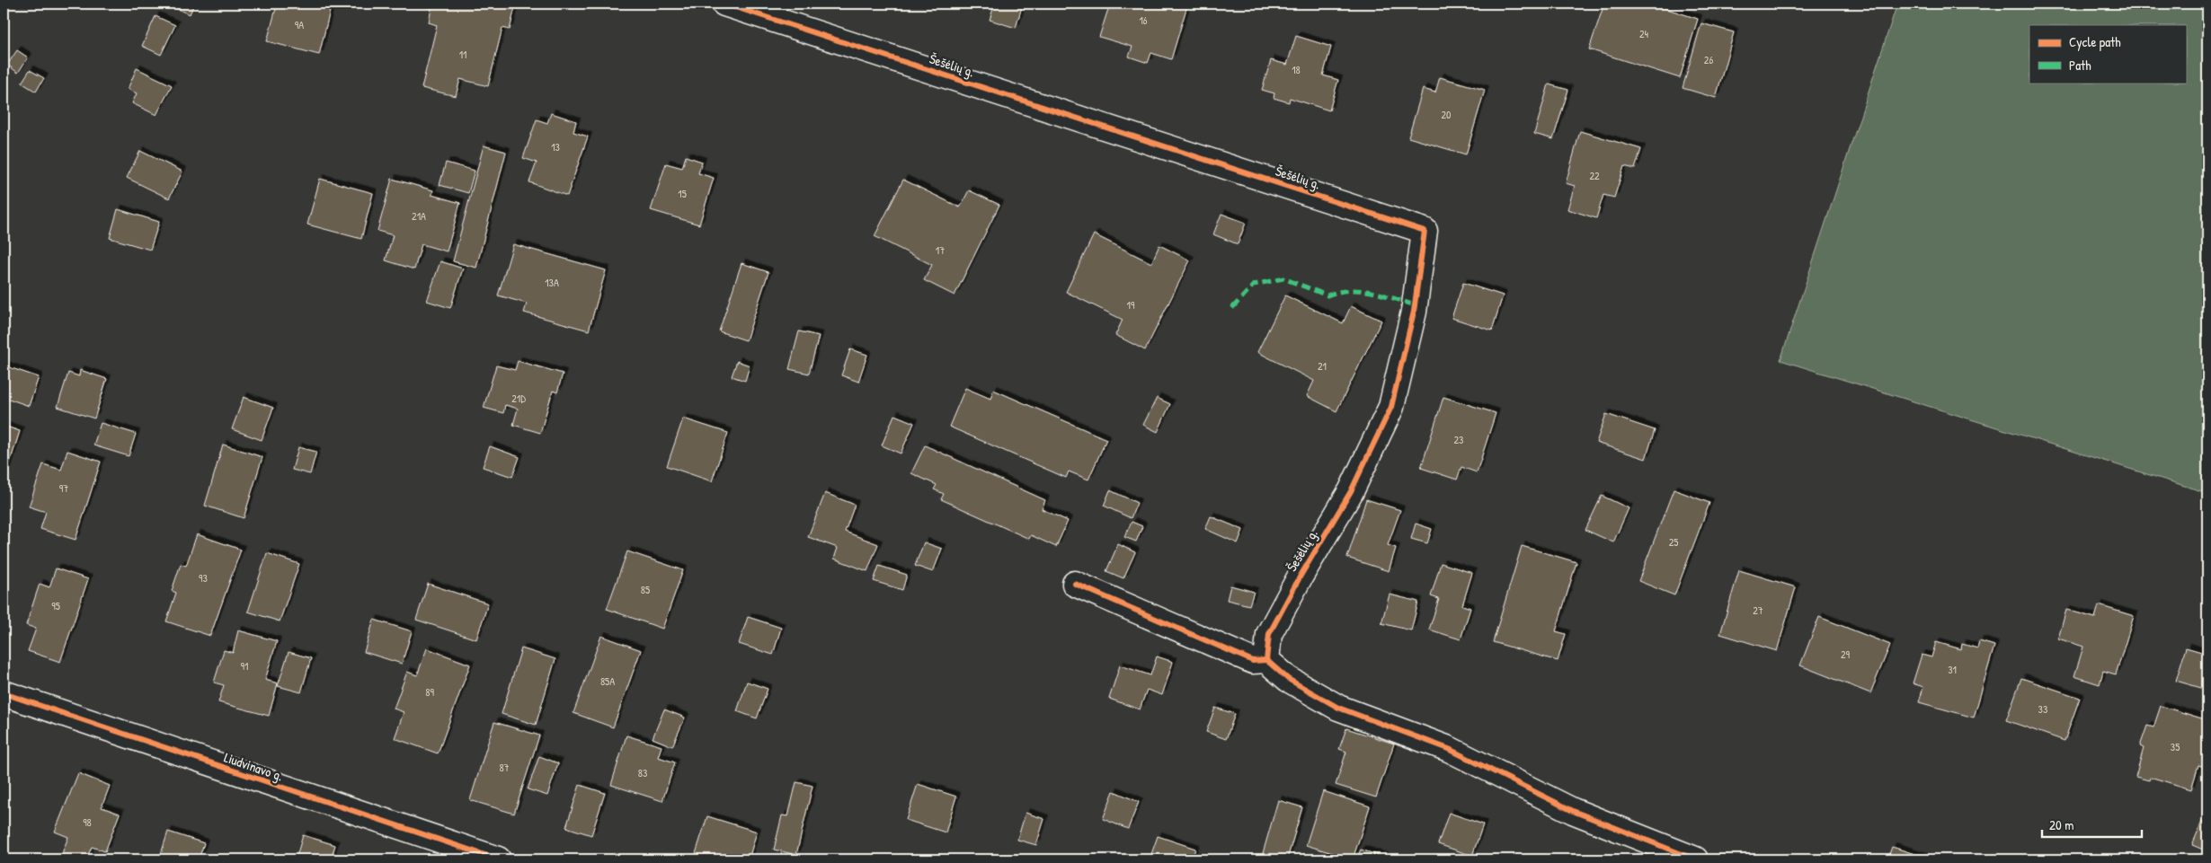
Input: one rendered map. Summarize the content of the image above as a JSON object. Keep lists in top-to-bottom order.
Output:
{
  "streets": {
    "street": ["Šešėlių g.", "Liudvinavo g."]
  },
  "house_numbers": [
    "16",
    "9A",
    "24",
    "11",
    "26",
    "18",
    "20",
    "13",
    "22",
    "15",
    "21A",
    "17",
    "13A",
    "19",
    "21",
    "21D",
    "23",
    "97",
    "25",
    "93",
    "85",
    "95",
    "27",
    "29",
    "91",
    "31",
    "85A",
    "89",
    "33",
    "35",
    "87",
    "83",
    "98"
  ],
  "legend": ["Cycle path", "Path"],
  "scale_bar": "20 m"
}
